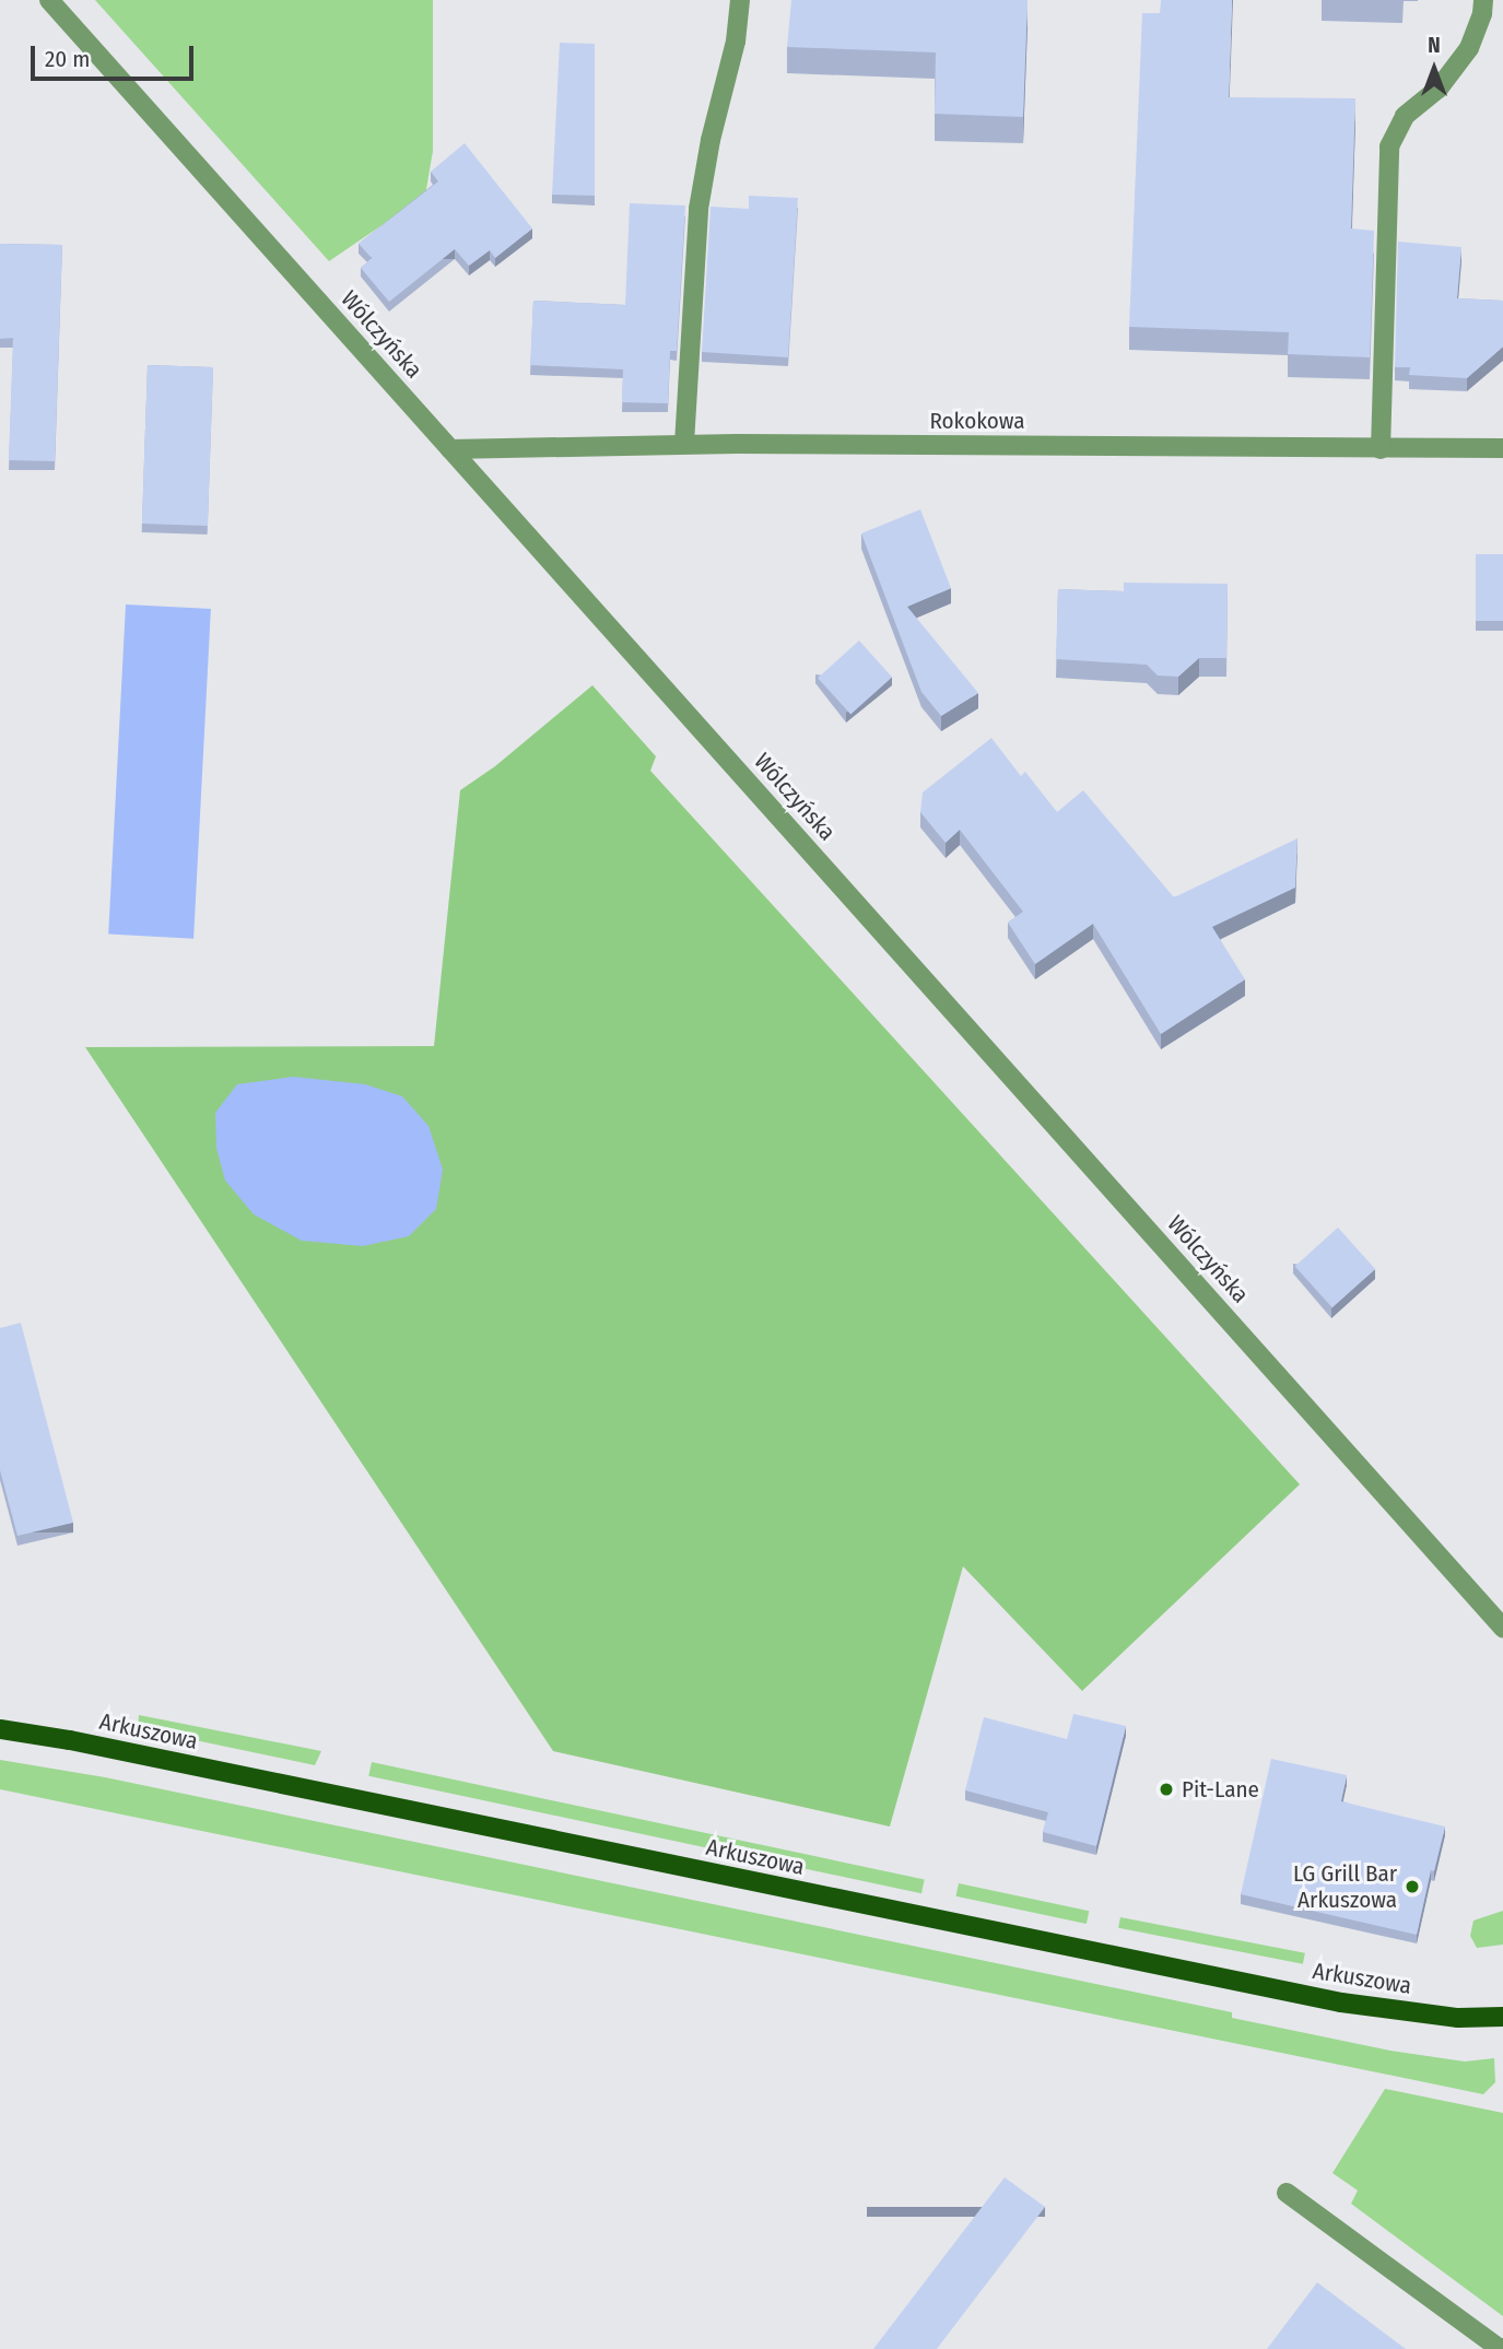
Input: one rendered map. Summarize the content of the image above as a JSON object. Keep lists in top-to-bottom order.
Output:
{
  "streets": {
    "main road": ["Arkuszowa"],
    "street": ["Wólczyńska", "Rokokowa"]
  },
  "crossings": [
    ["Wólczyńska", "Rokokowa"]
  ],
  "places": ["Pit-Lane", "LG Grill Bar Arkuszowa"],
  "scale_bar": "20 m",
  "north": "top"
}
